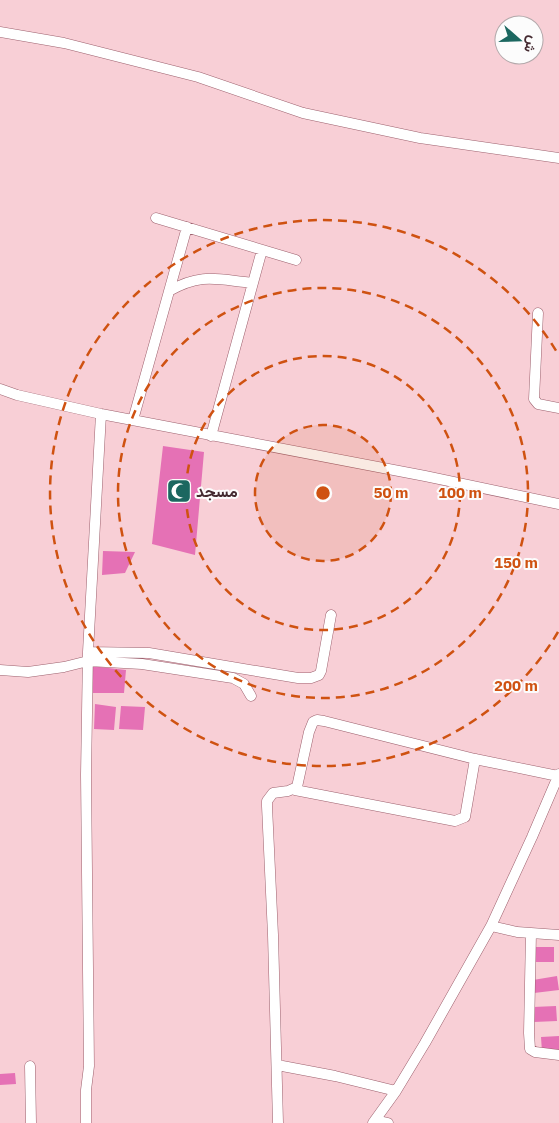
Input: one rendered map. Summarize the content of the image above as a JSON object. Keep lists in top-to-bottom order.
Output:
{
  "places": {
    "mosque": ["مسجد"]
  },
  "north": "right",
  "rings": [
    "50 m",
    "100 m",
    "150 m",
    "200 m"
  ]
}
